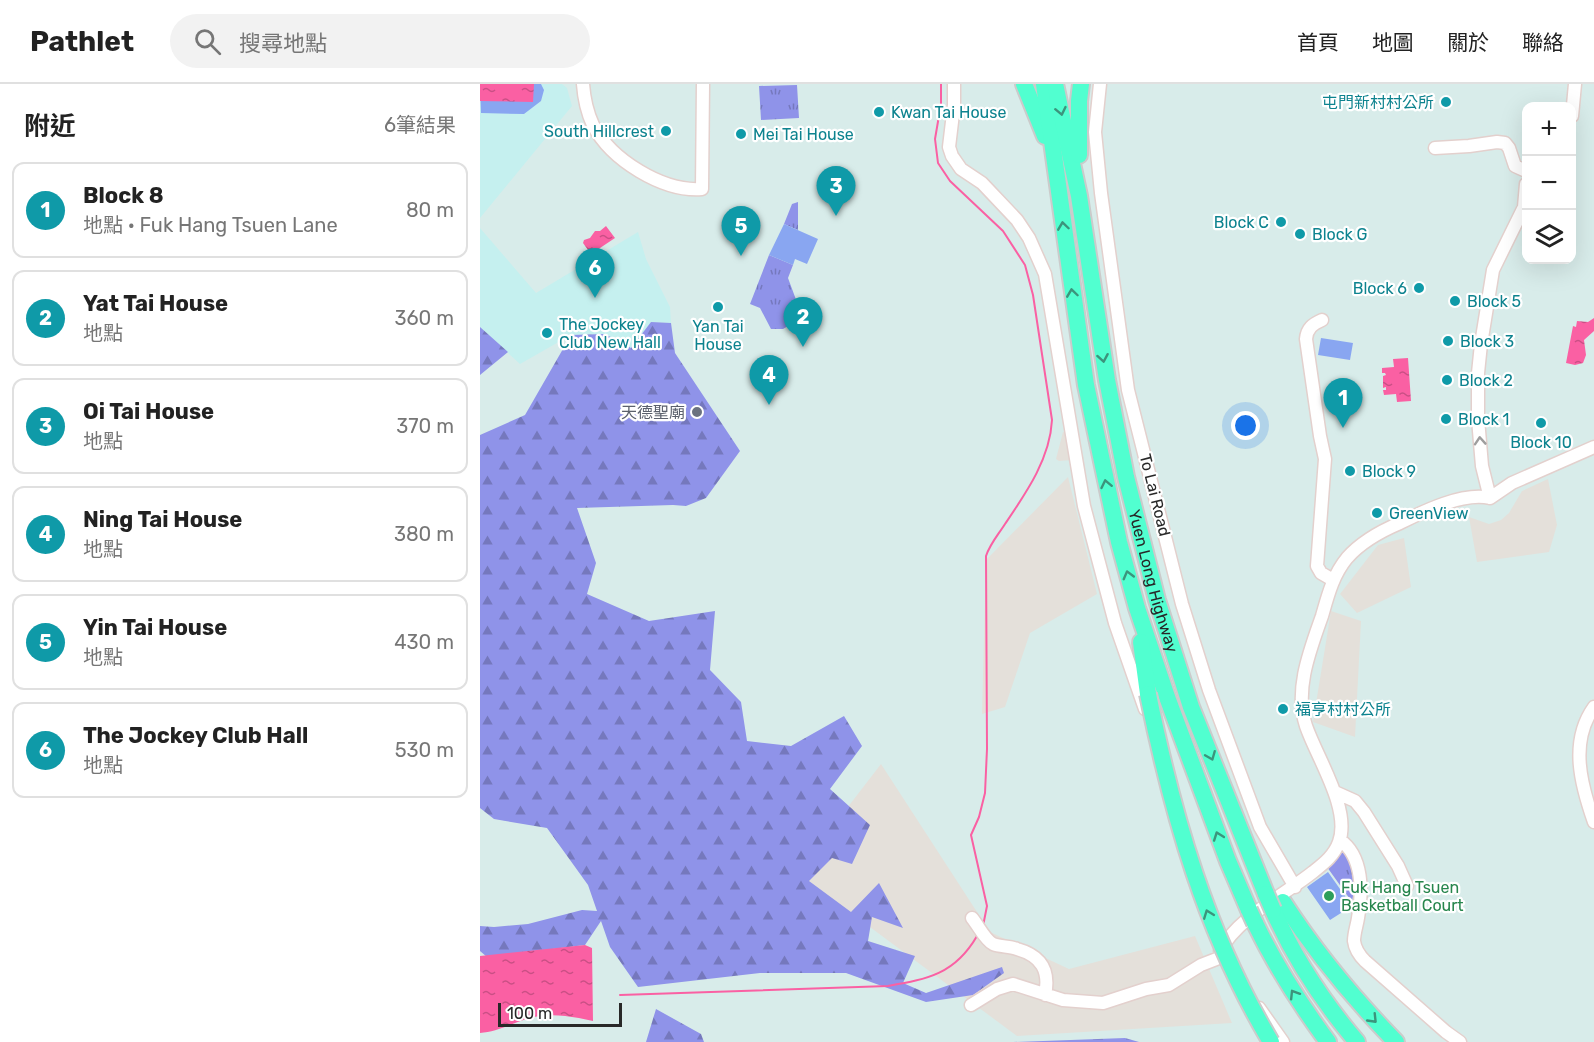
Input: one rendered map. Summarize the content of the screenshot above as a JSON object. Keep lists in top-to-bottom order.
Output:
{
  "streets": {
    "highway": ["Yuen Long Highway"],
    "street": ["To Lai Road"]
  },
  "places": [
    "屯門新村村公所",
    "Kwan Tai House",
    "South Hillcrest",
    "Mei Tai House",
    "Block C",
    "Block G",
    "Block 6",
    "Block 5",
    "Yan Tai House",
    "The Jockey Club New Hall",
    "Block 3",
    "Block 2",
    "天德聖廟",
    "Block 1",
    "Block 10",
    "Block 9",
    "GreenView",
    "福亨村村公所",
    "Fuk Hang Tsuen Basketball Court"
  ],
  "scale_bar": "100 m",
  "page": {
    "header": "Pathlet",
    "search": "搜尋地點",
    "nav": [
      "首頁",
      "地圖",
      "關於",
      "聯絡"
    ],
    "heading": ["附近", "6筆結果"],
    "map_buttons": ["+", "−"],
    "list": [
      {
        "mark": "1",
        "name": "Block 8",
        "note": "地點 · Fuk Hang Tsuen Lane",
        "value": "80 m"
      },
      {
        "mark": "2",
        "name": "Yat Tai House",
        "note": "地點",
        "value": "360 m"
      },
      {
        "mark": "3",
        "name": "Oi Tai House",
        "note": "地點",
        "value": "370 m"
      },
      {
        "mark": "4",
        "name": "Ning Tai House",
        "note": "地點",
        "value": "380 m"
      },
      {
        "mark": "5",
        "name": "Yin Tai House",
        "note": "地點",
        "value": "430 m"
      },
      {
        "mark": "6",
        "name": "The Jockey Club Hall",
        "note": "地點",
        "value": "530 m"
      }
    ],
    "pins": [
      "3",
      "5",
      "6",
      "2",
      "4",
      "1"
    ],
    "scale": "100 m"
  }
}
